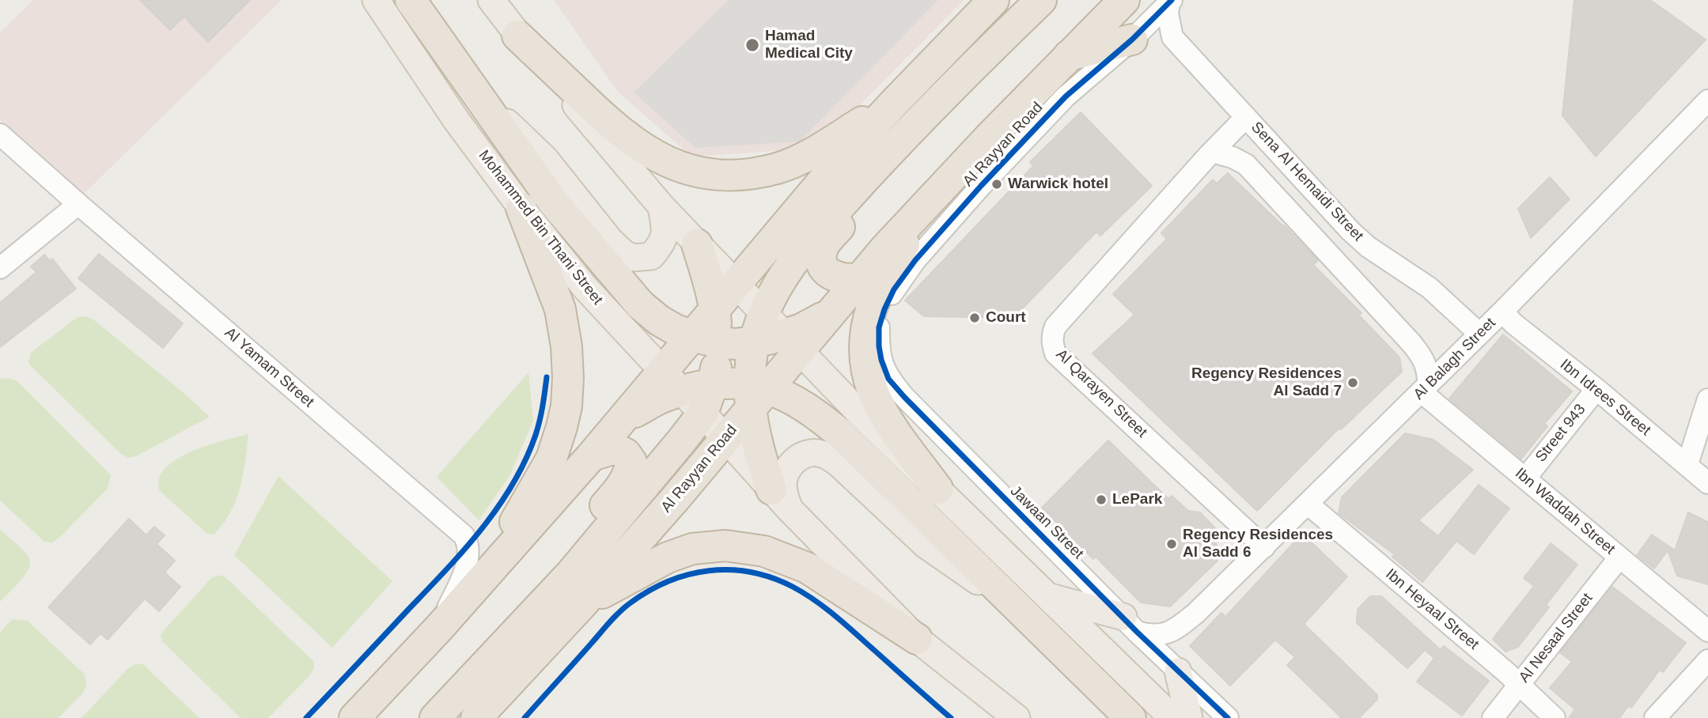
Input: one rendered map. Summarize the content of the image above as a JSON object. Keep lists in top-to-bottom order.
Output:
{
  "streets": {
    "highway": ["Al Rayyan Road"],
    "main road": ["Mohammed Bin Thani Street"],
    "street": [
      "Sena Al Hemaidi Street",
      "Al Balagh Street",
      "Al Yamam Street",
      "Al Qarayen Street",
      "Ibn Idrees Street",
      "Street 943",
      "Ibn Waddah Street",
      "Jawaan Street",
      "Ibn Heyaal Street",
      "Al Nesaal Street"
    ]
  },
  "crossings": [
    ["Al Rayyan Road", "Mohammed Bin Thani Street"],
    ["Al Rayyan Road", "Jawaan Street"],
    ["Sena Al Hemaidi Street", "Al Balagh Street"],
    ["Sena Al Hemaidi Street", "Al Qarayen Street"],
    ["Al Balagh Street", "Al Qarayen Street"],
    ["Al Balagh Street", "Ibn Idrees Street"],
    ["Al Balagh Street", "Ibn Waddah Street"],
    ["Al Balagh Street", "Jawaan Street"],
    ["Al Balagh Street", "Ibn Heyaal Street"],
    ["Ibn Idrees Street", "Street 943"],
    ["Street 943", "Ibn Waddah Street"],
    ["Ibn Waddah Street", "Al Nesaal Street"],
    ["Ibn Heyaal Street", "Al Nesaal Street"]
  ],
  "places": [
    "Hamad Medical City",
    "Warwick hotel",
    "Court",
    "Regency Residences Al Sadd 7",
    "LePark",
    "Regency Residences Al Sadd 6"
  ]
}
